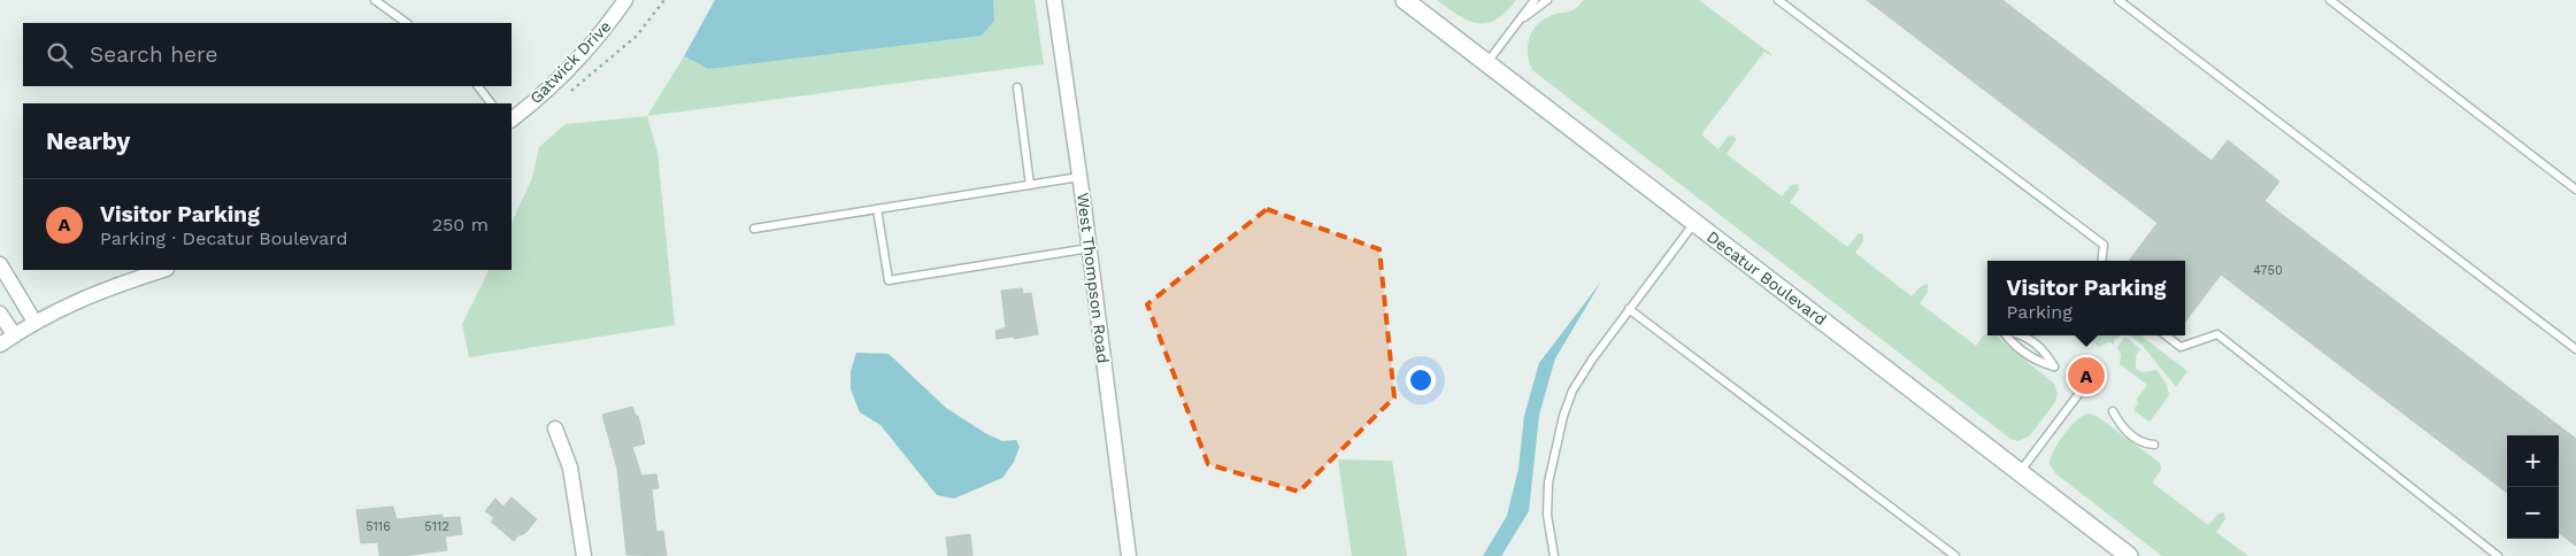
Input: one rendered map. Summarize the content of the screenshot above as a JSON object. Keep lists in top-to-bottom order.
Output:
{
  "streets": {
    "street": ["Gatwick Drive", "West Thompson Road", "Decatur Boulevard"]
  },
  "house_numbers": ["4750", "5116", "5112"],
  "page": {
    "search": "Search here",
    "heading": "Nearby",
    "list": [
      {
        "mark": "A",
        "name": "Visitor Parking",
        "note": "Parking · Decatur Boulevard",
        "value": "250 m"
      }
    ],
    "popup": ["Visitor Parking", "Parking"],
    "pins": "A",
    "map_buttons": ["+", "−"]
  }
}
